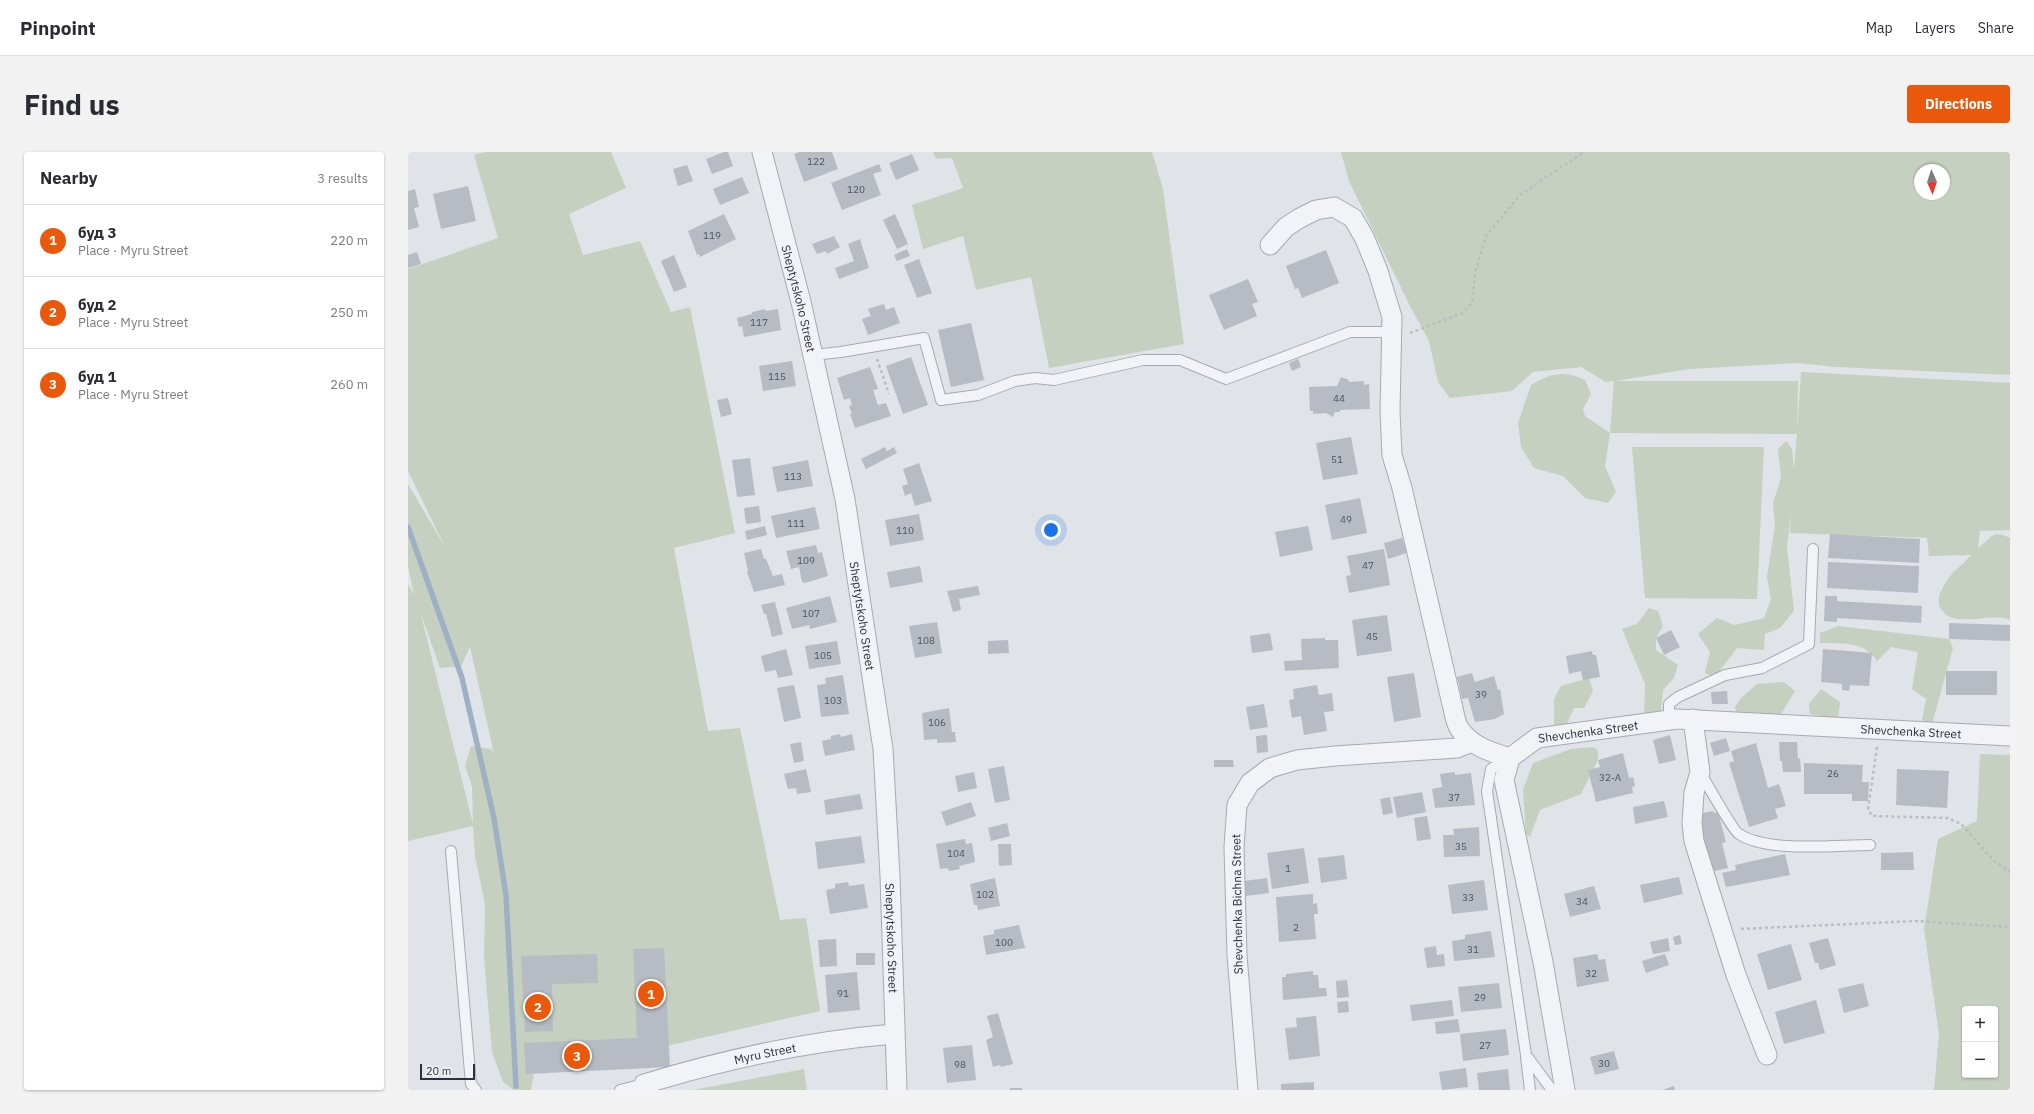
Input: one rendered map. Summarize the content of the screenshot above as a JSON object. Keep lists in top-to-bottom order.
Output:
{
  "streets": {
    "street": [
      "Sheptytskoho Street",
      "Shevchenka Street",
      "Shevchenka Bichna Street",
      "Myru Street"
    ]
  },
  "crossings": [
    ["Sheptytskoho Street", "Myru Street"]
  ],
  "house_numbers": [
    "122",
    "120",
    "119",
    "117",
    "115",
    "44",
    "51",
    "113",
    "49",
    "111",
    "110",
    "109",
    "47",
    "107",
    "45",
    "108",
    "105",
    "39",
    "103",
    "106",
    "26",
    "32-А",
    "37",
    "35",
    "104",
    "1",
    "102",
    "33",
    "34",
    "2",
    "100",
    "31",
    "32",
    "91",
    "29",
    "27",
    "30",
    "98"
  ],
  "scale_bar": "20 m",
  "north": "bottom",
  "page": {
    "header": "Pinpoint",
    "nav": ["Map", "Layers", "Share"],
    "buttons": "Directions",
    "title": "Find us",
    "heading": ["Nearby", "3 results"],
    "list": [
      {
        "mark": "1",
        "name": "буд 3",
        "note": "Place · Myru Street",
        "value": "220 m"
      },
      {
        "mark": "2",
        "name": "буд 2",
        "note": "Place · Myru Street",
        "value": "250 m"
      },
      {
        "mark": "3",
        "name": "буд 1",
        "note": "Place · Myru Street",
        "value": "260 m"
      }
    ],
    "pins": ["1", "2", "3"],
    "map_buttons": ["+", "−"],
    "scale": "20 m"
  }
}
